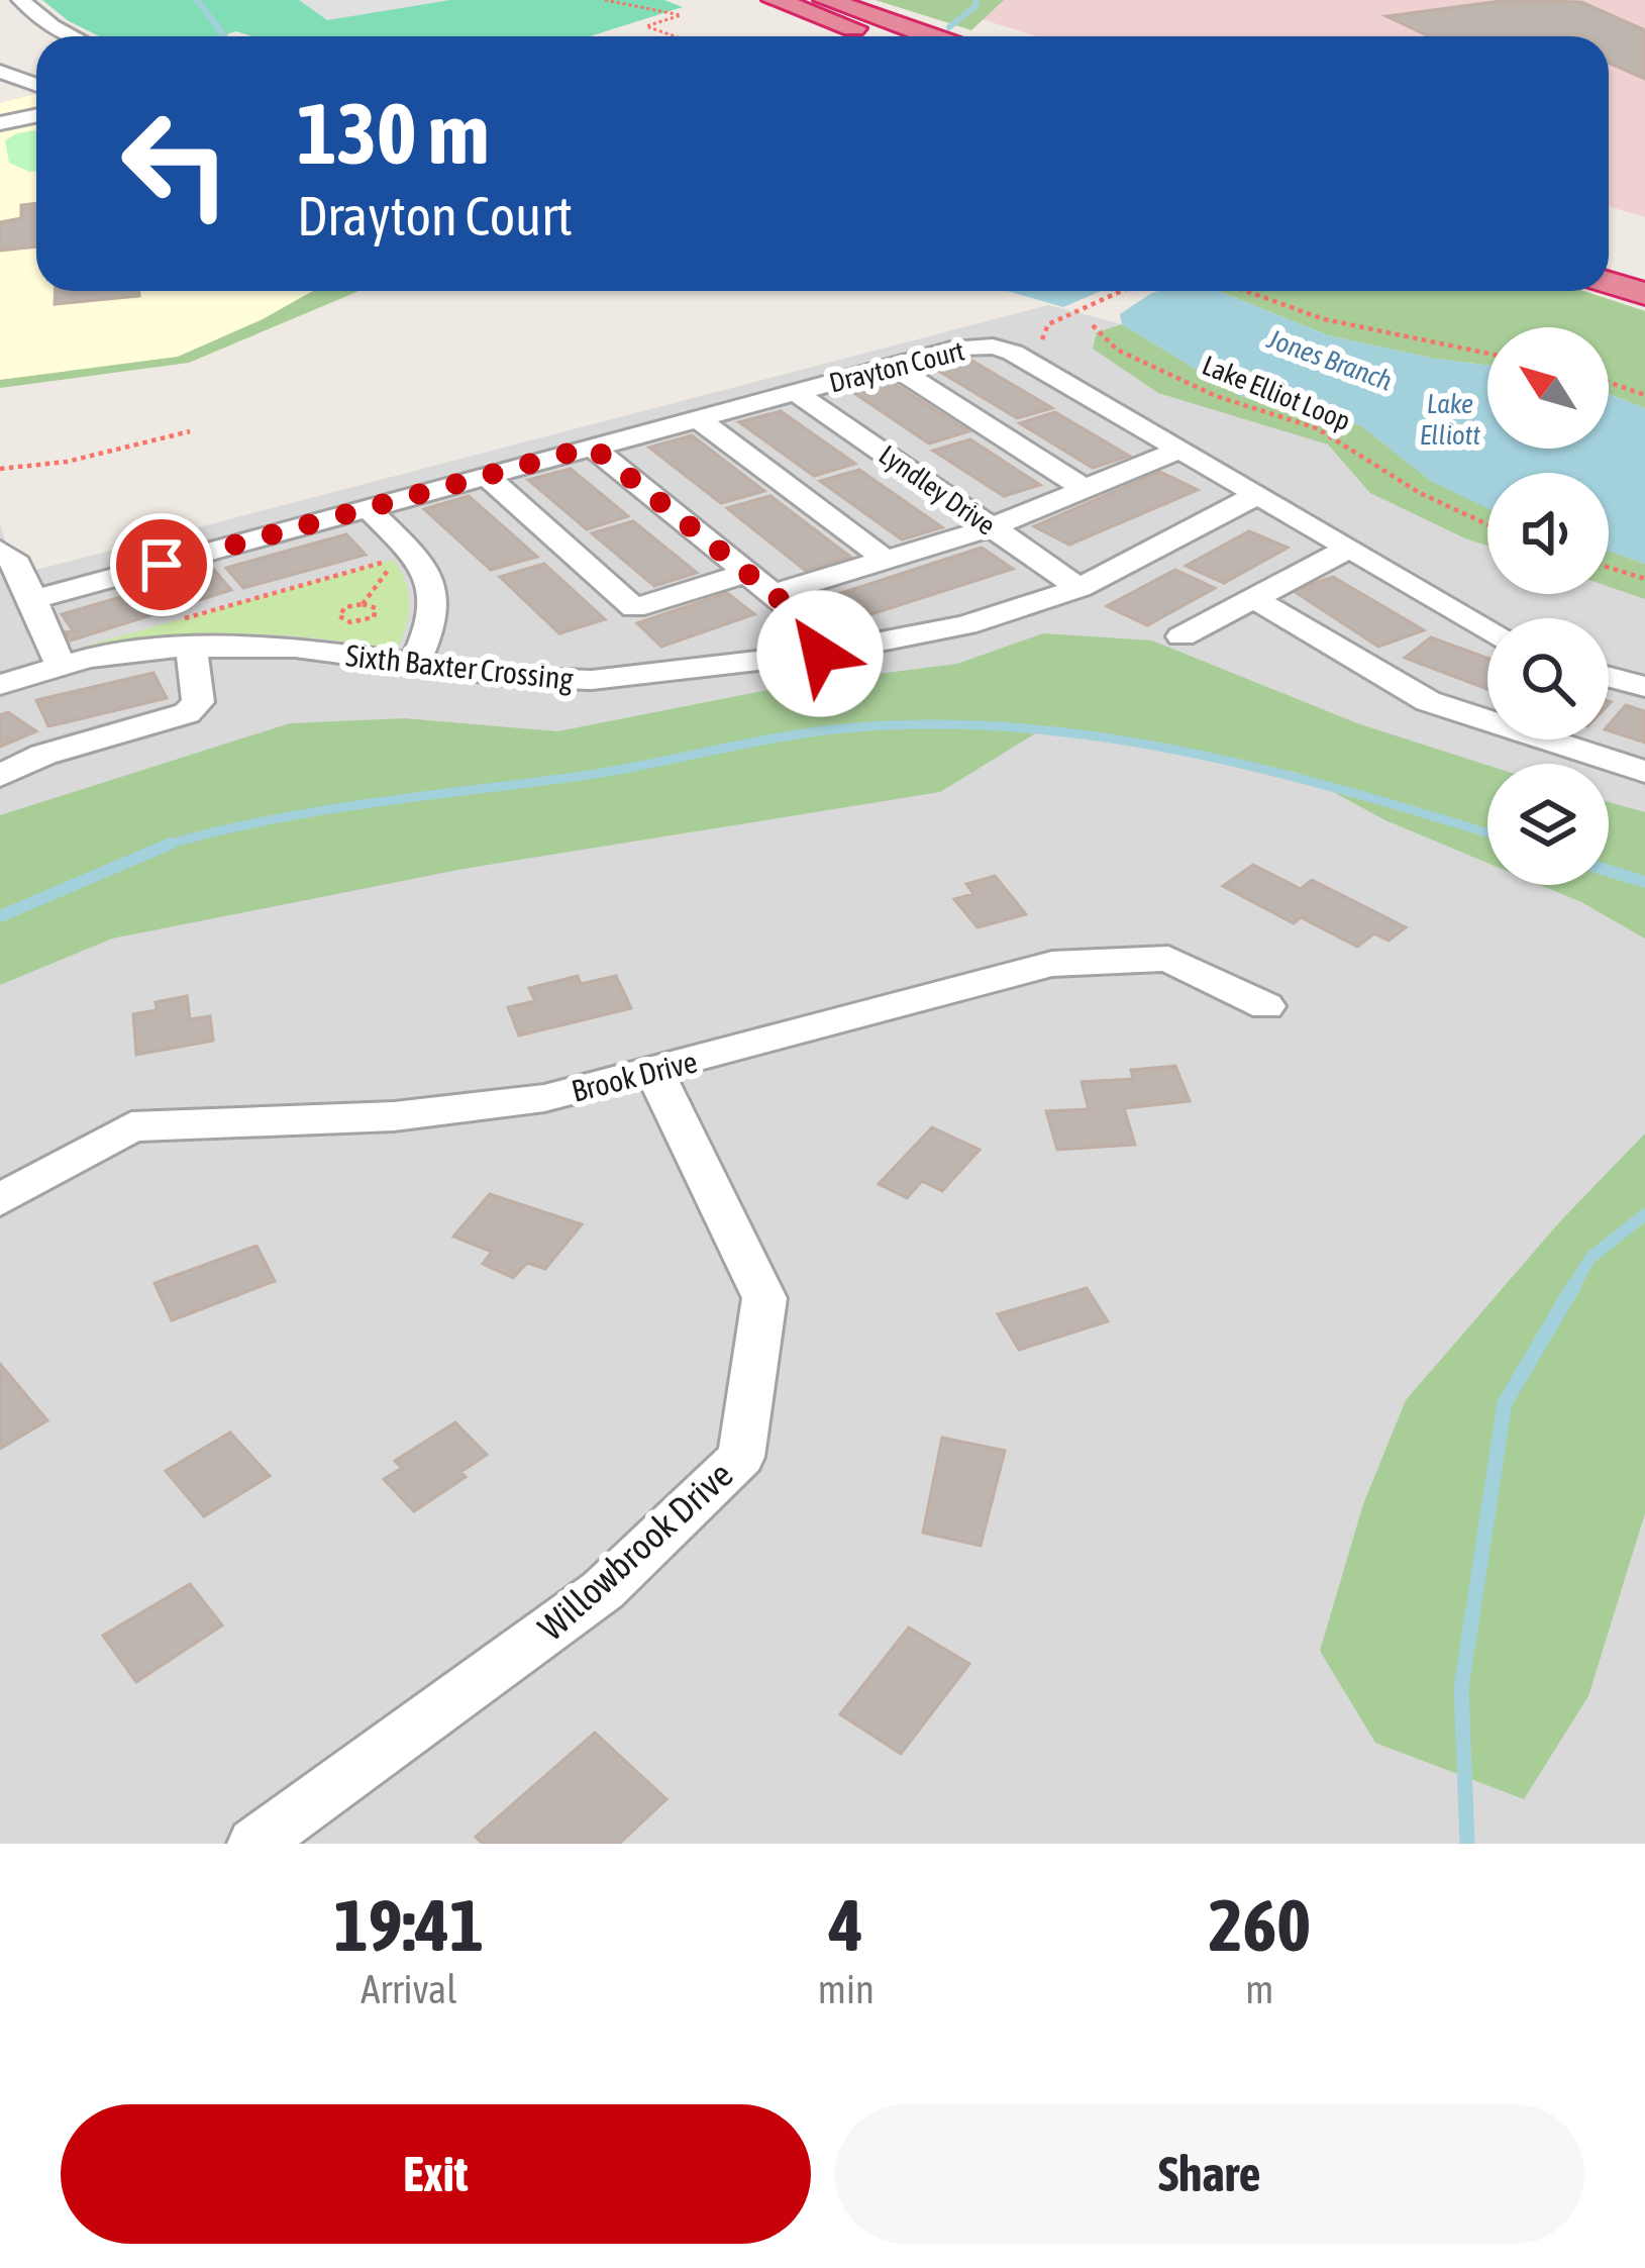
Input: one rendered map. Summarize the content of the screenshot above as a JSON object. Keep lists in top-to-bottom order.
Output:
{
  "streets": {
    "street": [
      "Drayton Court",
      "Lyndley Drive",
      "Sixth Baxter Crossing",
      "Brook Drive",
      "Willowbrook Drive"
    ],
    "path": ["Lake Elliot Loop"]
  },
  "crossings": [
    ["Drayton Court", "Lyndley Drive"],
    ["Drayton Court", "Sixth Baxter Crossing"],
    ["Lyndley Drive", "Sixth Baxter Crossing"],
    ["Brook Drive", "Willowbrook Drive"]
  ],
  "water": ["Jones Branch", "Lake Elliott"],
  "north": "top left",
  "page": {
    "turn": ["130 m", "Drayton Court"],
    "eta": [
      "19:41",
      "Arrival",
      "4",
      "min",
      "260",
      "m"
    ],
    "buttons": ["Exit", "Share"]
  }
}
